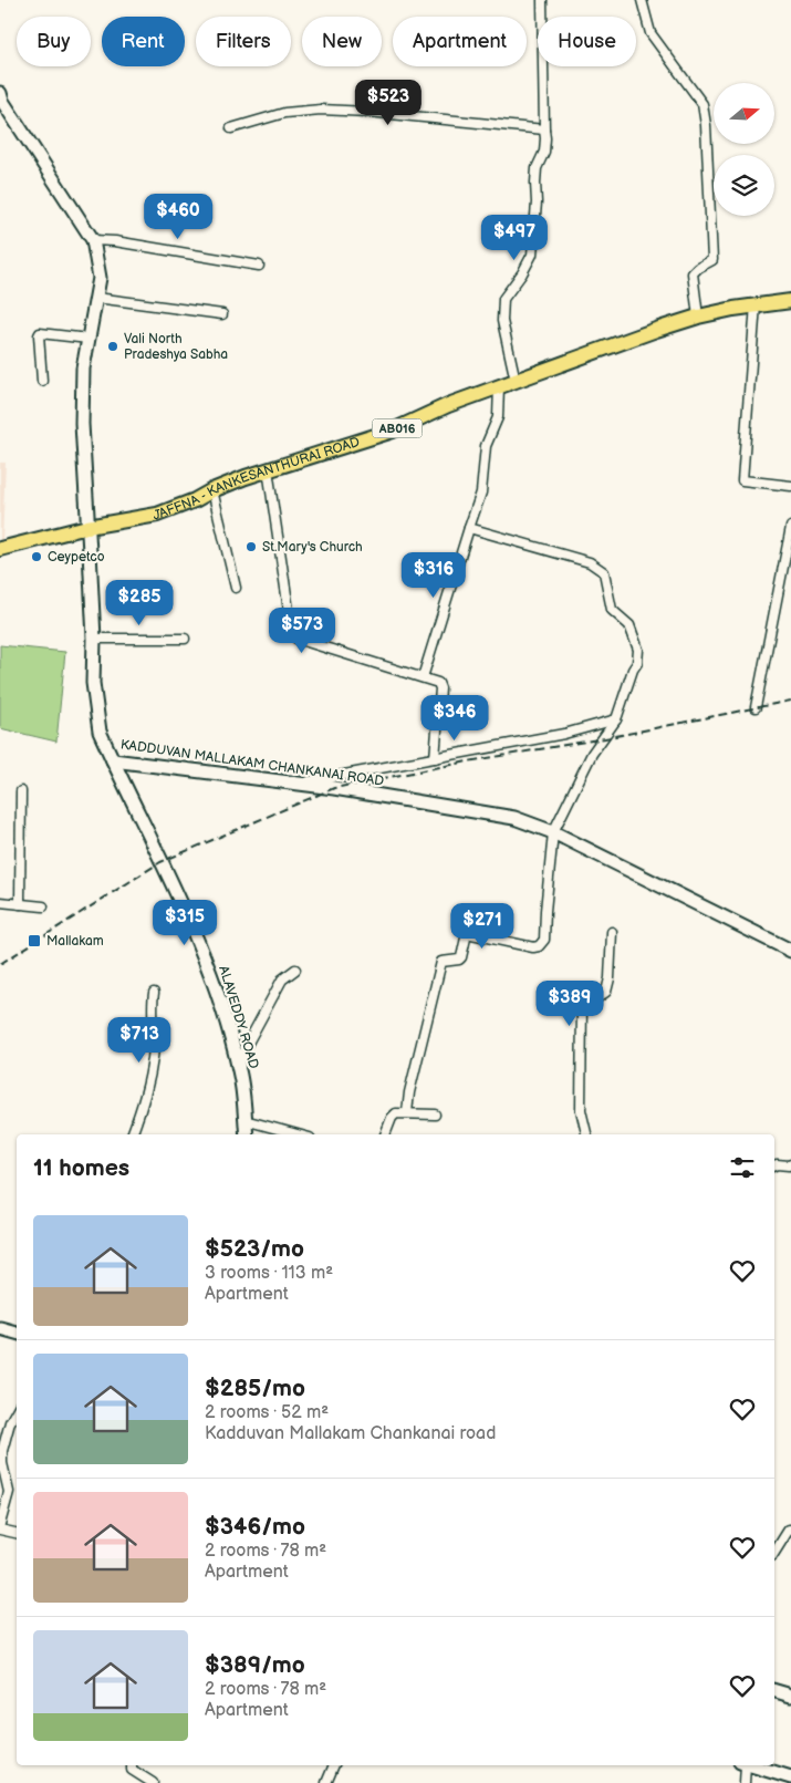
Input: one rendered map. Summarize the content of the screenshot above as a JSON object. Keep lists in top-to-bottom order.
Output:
{
  "streets": {
    "main road": [
      "AB016",
      "JAFFNA - KANKESANTHURAI ROAD",
      "KADDUVAN MALLAKAM CHANKANAI ROAD",
      "ALAVEDDY ROAD"
    ]
  },
  "crossings": [
    ["JAFFNA - KANKESANTHURAI ROAD", "KADDUVAN MALLAKAM CHANKANAI ROAD"],
    ["KADDUVAN MALLAKAM CHANKANAI ROAD", "ALAVEDDY ROAD"]
  ],
  "places": {
    "other": ["Vali North Pradeshya Sabha", "St.Mary's Church", "Ceypetco"],
    "transit": ["Mallakam"]
  },
  "north": "right",
  "page": {
    "chip": [
      "Buy",
      "Rent",
      "Filters",
      "New",
      "Apartment",
      "House"
    ],
    "price": [
      "$523",
      "$460",
      "$497",
      "$316",
      "$285",
      "$573",
      "$346",
      "$315",
      "$271",
      "$389",
      "$713"
    ],
    "heading": "11 homes",
    "list": [
      {
        "name": "$523/mo",
        "note": "3 rooms · 113 m² · Apartment"
      },
      {
        "name": "$285/mo",
        "note": "2 rooms · 52 m² · Kadduvan Mallakam Chankanai road"
      },
      {
        "name": "$346/mo",
        "note": "2 rooms · 78 m² · Apartment"
      },
      {
        "name": "$389/mo",
        "note": "2 rooms · 78 m² · Apartment"
      }
    ]
  }
}
